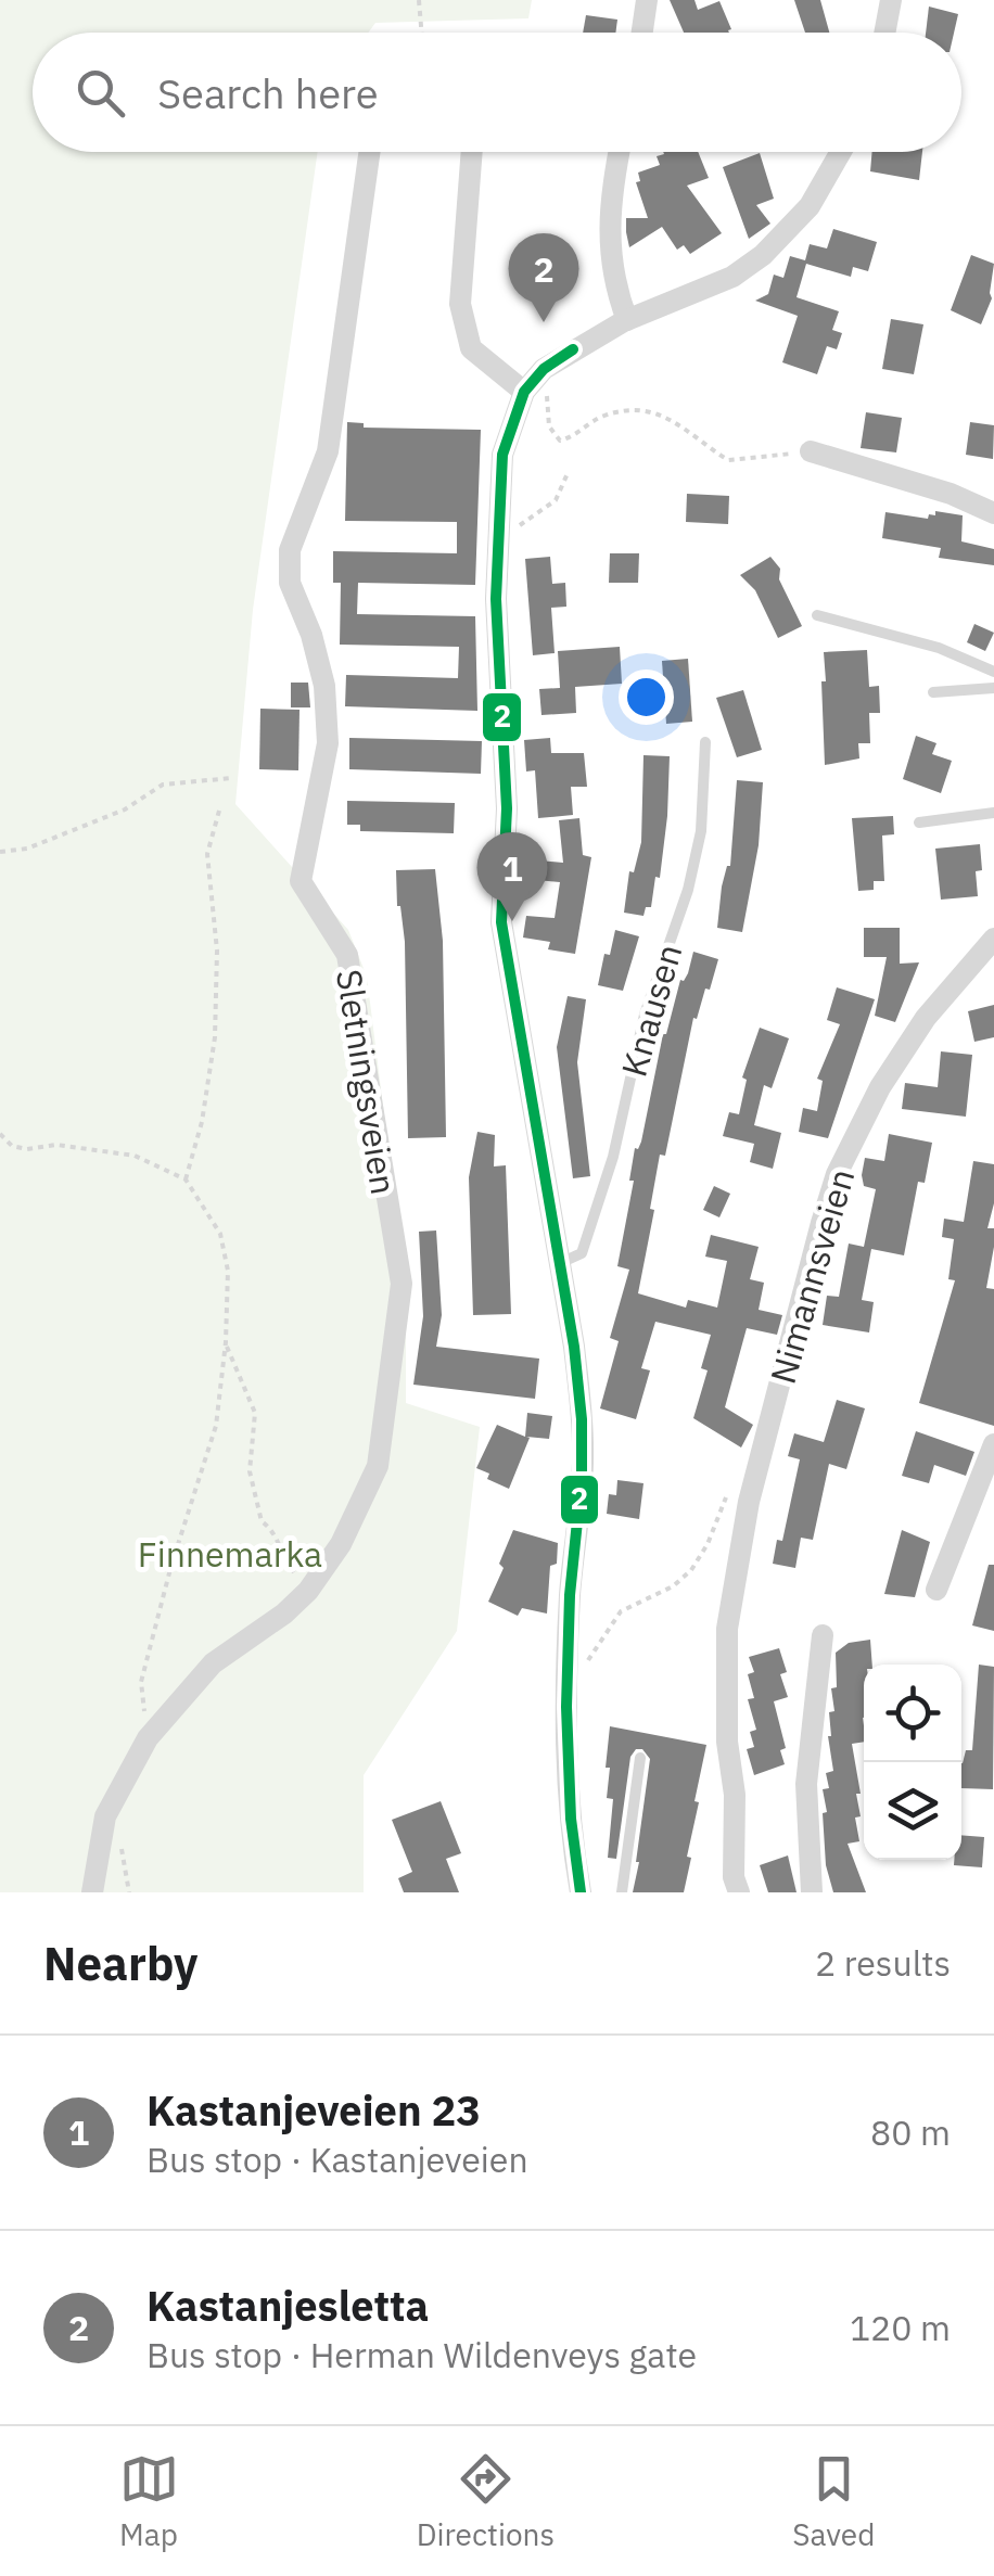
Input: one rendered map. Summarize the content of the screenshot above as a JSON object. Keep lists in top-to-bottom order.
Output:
{
  "streets": {
    "street": ["Sletningsveien", "Nimannsveien"],
    "lane": ["Knausen"]
  },
  "parks": ["Finnemarka"],
  "lines": ["transit line 2"],
  "page": {
    "search": "Search here",
    "pins": ["2", "1"],
    "heading": ["Nearby", "2 results"],
    "list": [
      {
        "mark": "1",
        "name": "Kastanjeveien 23",
        "note": "Bus stop · Kastanjeveien",
        "value": "80 m"
      },
      {
        "mark": "2",
        "name": "Kastanjesletta",
        "note": "Bus stop · Herman Wildenveys gate",
        "value": "120 m"
      }
    ],
    "nav": ["Map", "Directions", "Saved"]
  }
}
